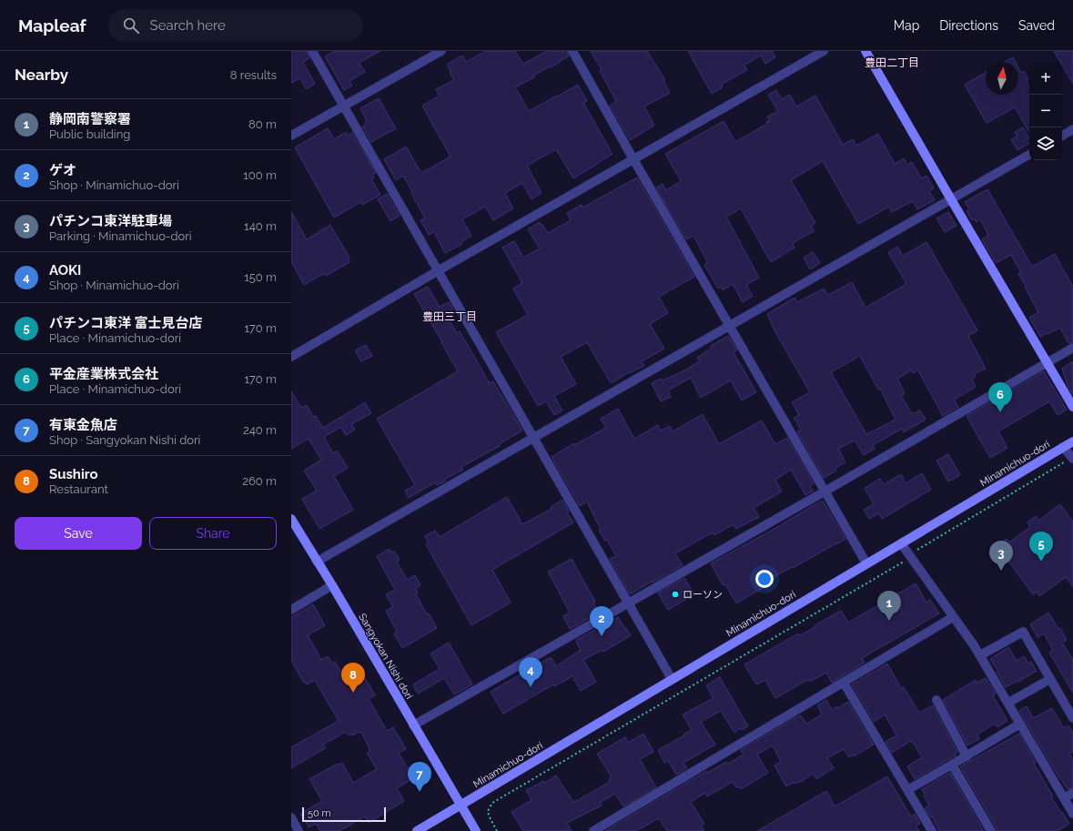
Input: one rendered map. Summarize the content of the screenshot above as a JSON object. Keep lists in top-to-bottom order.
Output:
{
  "streets": {
    "street": ["Minamichuo-dori", "Sangyokan Nishi dori"]
  },
  "crossings": [
    ["Minamichuo-dori", "Sangyokan Nishi dori"]
  ],
  "districts": ["豊田二丁目", "豊田三丁目"],
  "places": ["ローソン"],
  "scale_bar": "50 m",
  "north": "top",
  "page": {
    "header": "Mapleaf",
    "search": "Search here",
    "nav": ["Map", "Directions", "Saved"],
    "heading": ["Nearby", "8 results"],
    "map_buttons": ["+", "−"],
    "list": [
      {
        "mark": "1",
        "name": "静岡南警察署",
        "note": "Public building",
        "value": "80 m"
      },
      {
        "mark": "2",
        "name": "ゲオ",
        "note": "Shop · Minamichuo-dori",
        "value": "100 m"
      },
      {
        "mark": "3",
        "name": "パチンコ東洋駐車場",
        "note": "Parking · Minamichuo-dori",
        "value": "140 m"
      },
      {
        "mark": "4",
        "name": "AOKI",
        "note": "Shop · Minamichuo-dori",
        "value": "150 m"
      },
      {
        "mark": "5",
        "name": "パチンコ東洋 富士見台店",
        "note": "Place · Minamichuo-dori",
        "value": "170 m"
      },
      {
        "mark": "6",
        "name": "平金産業株式会社",
        "note": "Place · Minamichuo-dori",
        "value": "170 m"
      },
      {
        "mark": "7",
        "name": "有東金魚店",
        "note": "Shop · Sangyokan Nishi dori",
        "value": "240 m"
      },
      {
        "mark": "8",
        "name": "Sushiro",
        "note": "Restaurant",
        "value": "260 m"
      }
    ],
    "pins": [
      "6",
      "5",
      "3",
      "1",
      "2",
      "4",
      "8",
      "7"
    ],
    "buttons": ["Save", "Share"],
    "scale": "50 m"
  }
}
